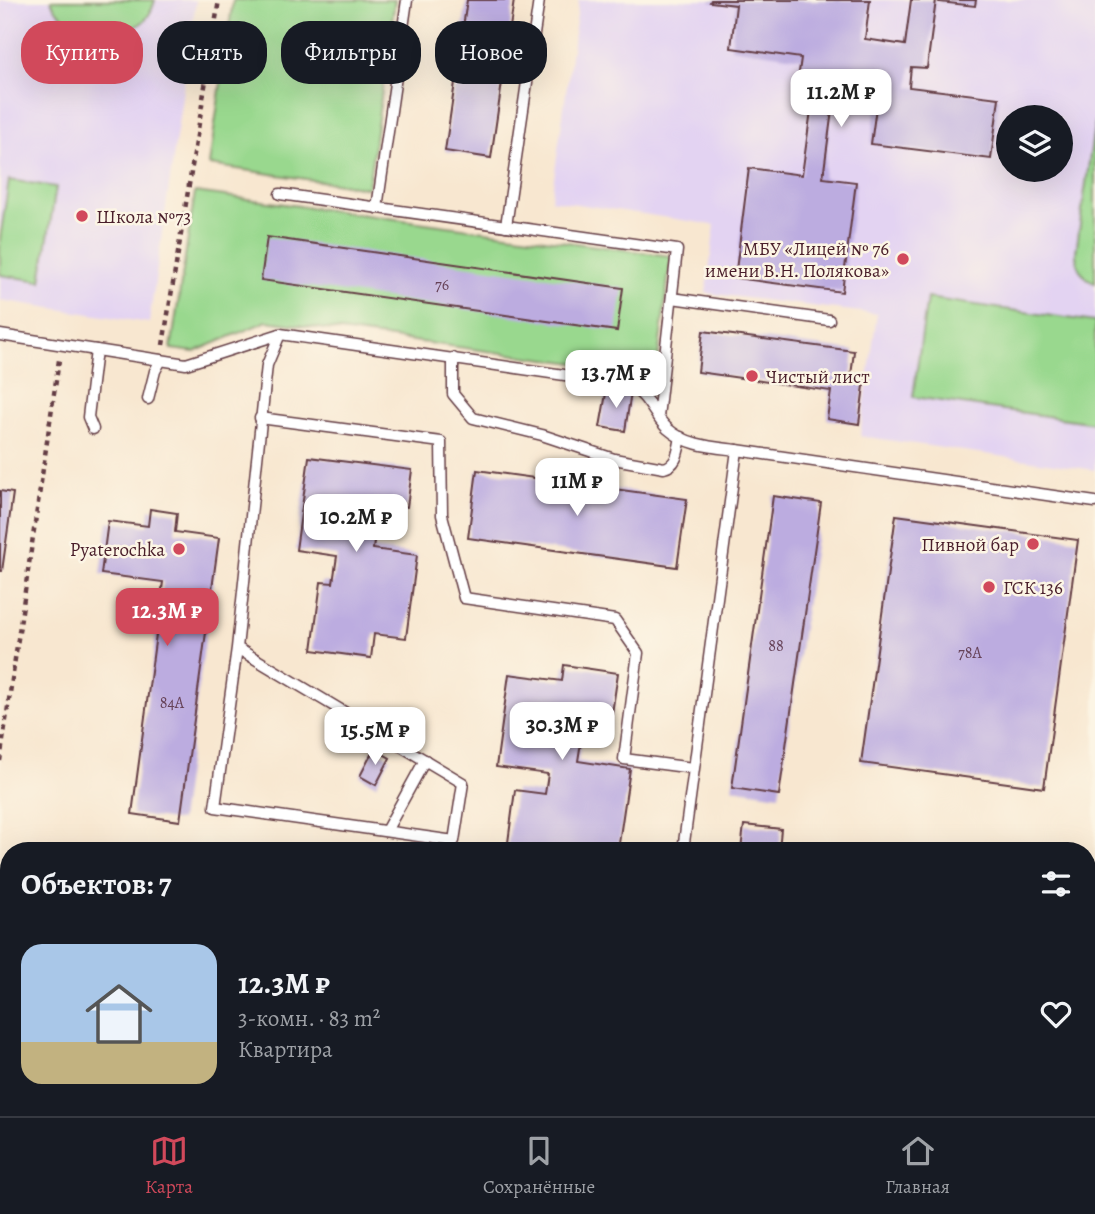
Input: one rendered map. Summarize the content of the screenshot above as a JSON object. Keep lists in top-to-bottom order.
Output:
{
  "places": [
    "Школа №73",
    "МБУ «Лицей № 76 имени В.Н. Полякова»",
    "Чистый лист",
    "Пивной бар",
    "Pyaterochka",
    "ГСК 136"
  ],
  "house_numbers": [
    "76",
    "88",
    "78А",
    "84А"
  ],
  "page": {
    "chip": [
      "Купить",
      "Снять",
      "Фильтры",
      "Новое"
    ],
    "price": [
      "11.2M ₽",
      "13.7M ₽",
      "11M ₽",
      "10.2M ₽",
      "12.3M ₽",
      "30.3M ₽",
      "15.5M ₽"
    ],
    "heading": "Объектов: 7",
    "list": [
      {
        "name": "12.3M ₽",
        "note": "3-комн. · 83 m² · Квартира"
      }
    ],
    "tabs": ["Карта", "Сохранённые", "Главная"]
  }
}
